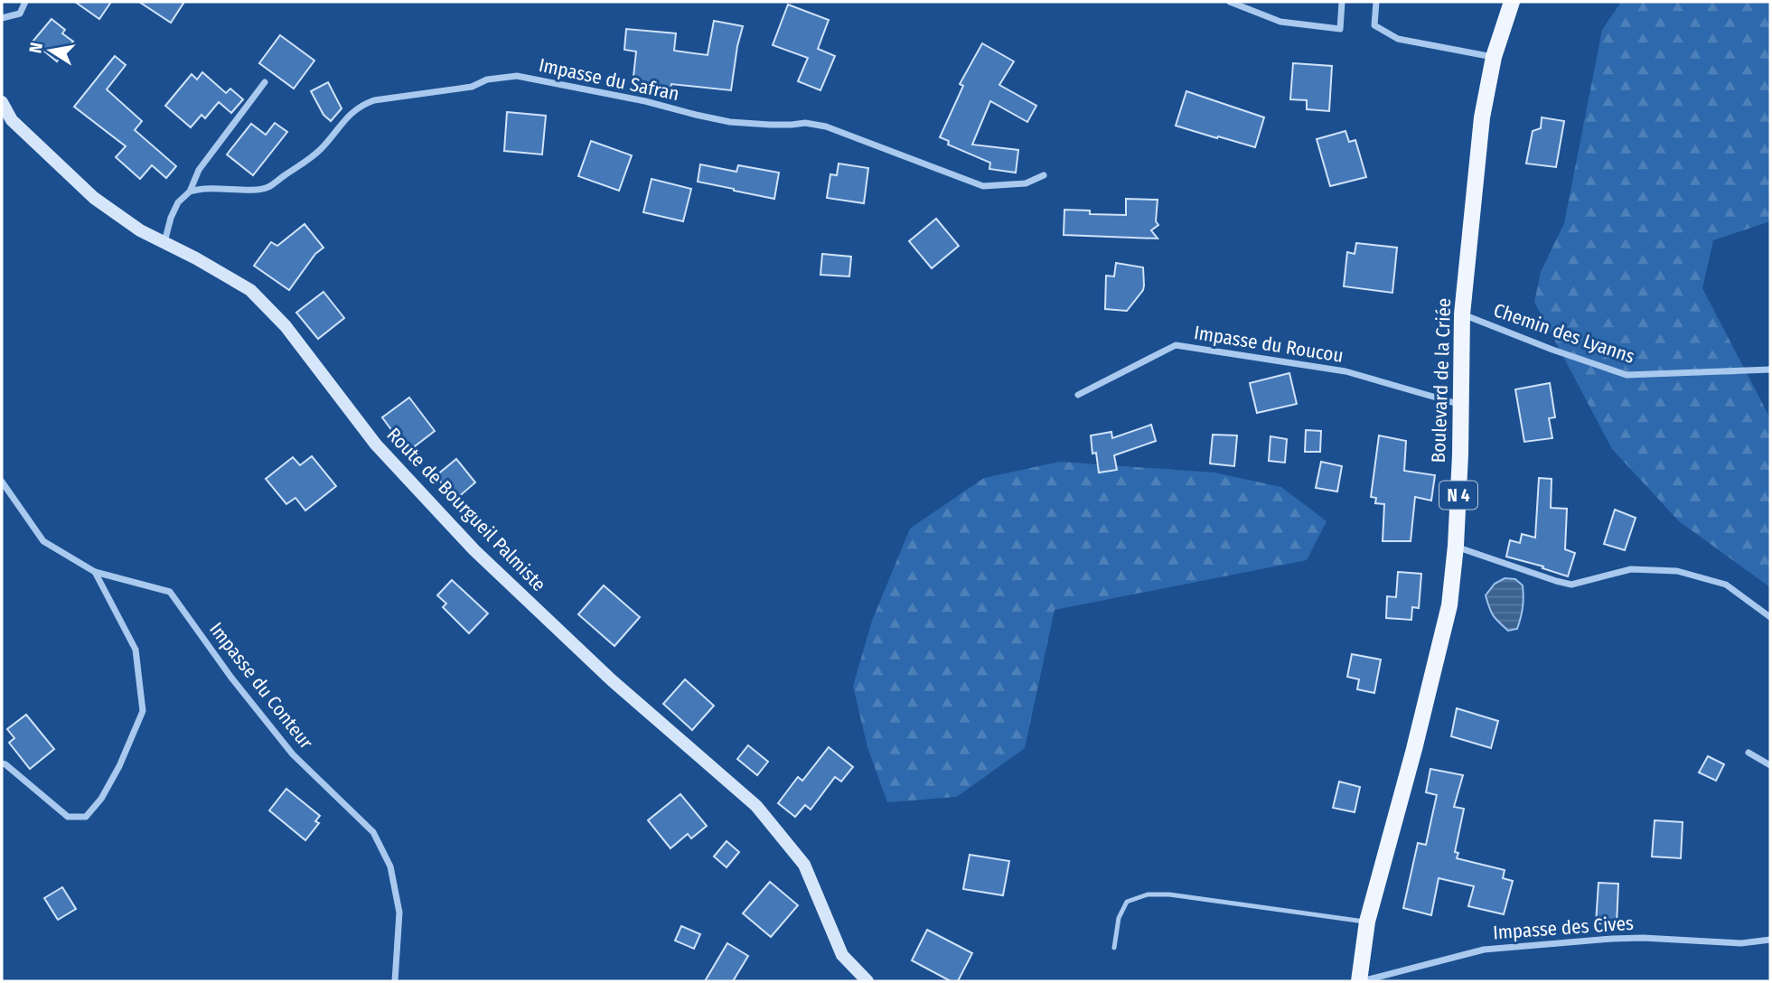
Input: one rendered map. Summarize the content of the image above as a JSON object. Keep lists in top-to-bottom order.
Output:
{
  "streets": {
    "main road": ["Boulevard de la Criée", "N 4"],
    "street": [
      "Impasse du Safran",
      "Chemin des Lyanns",
      "Impasse du Roucou",
      "Route de Bourgueil Palmiste",
      "Impasse du Conteur",
      "Impasse des Cives"
    ]
  },
  "crossings": [
    ["Chemin des Lyanns", "Boulevard de la Criée"],
    ["Impasse du Roucou", "Boulevard de la Criée"],
    ["Boulevard de la Criée", "Impasse des Cives"]
  ],
  "north": "left"
}
